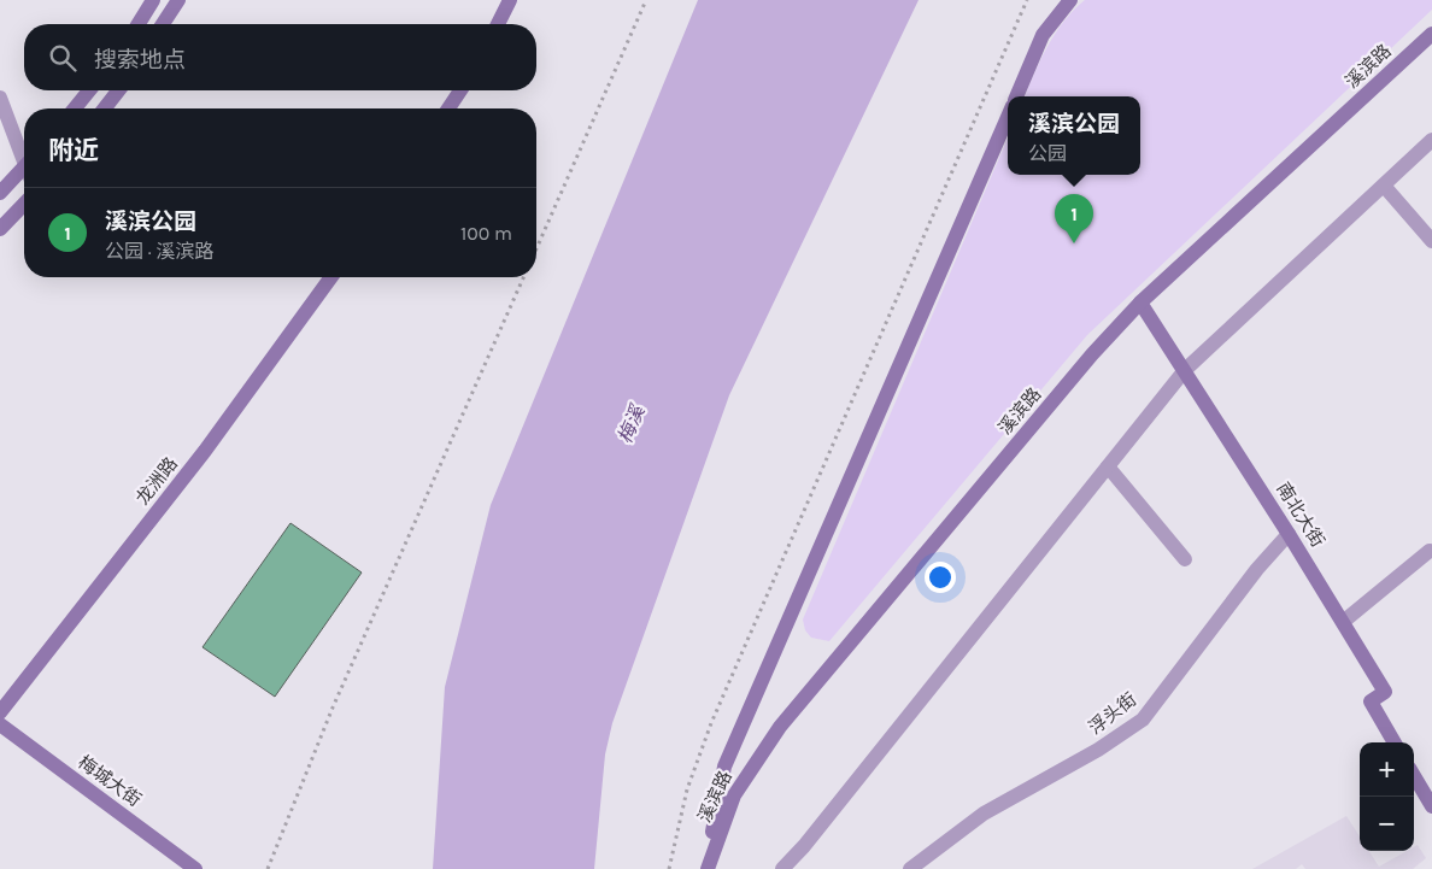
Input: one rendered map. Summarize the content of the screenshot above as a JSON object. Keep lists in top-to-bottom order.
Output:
{
  "streets": {
    "street": [
      "溪滨路",
      "龙洲路",
      "南北大街",
      "浮头街",
      "梅城大街"
    ]
  },
  "crossings": [
    ["溪滨路", "南北大街"],
    ["南北大街", "浮头街"]
  ],
  "water": ["梅溪"],
  "page": {
    "search": "搜索地点",
    "popup": ["溪滨公园", "公园"],
    "heading": "附近",
    "list": [
      {
        "mark": "1",
        "name": "溪滨公园",
        "note": "公园 · 溪滨路",
        "value": "100 m"
      }
    ],
    "pins": "1",
    "map_buttons": ["+", "−"]
  }
}
